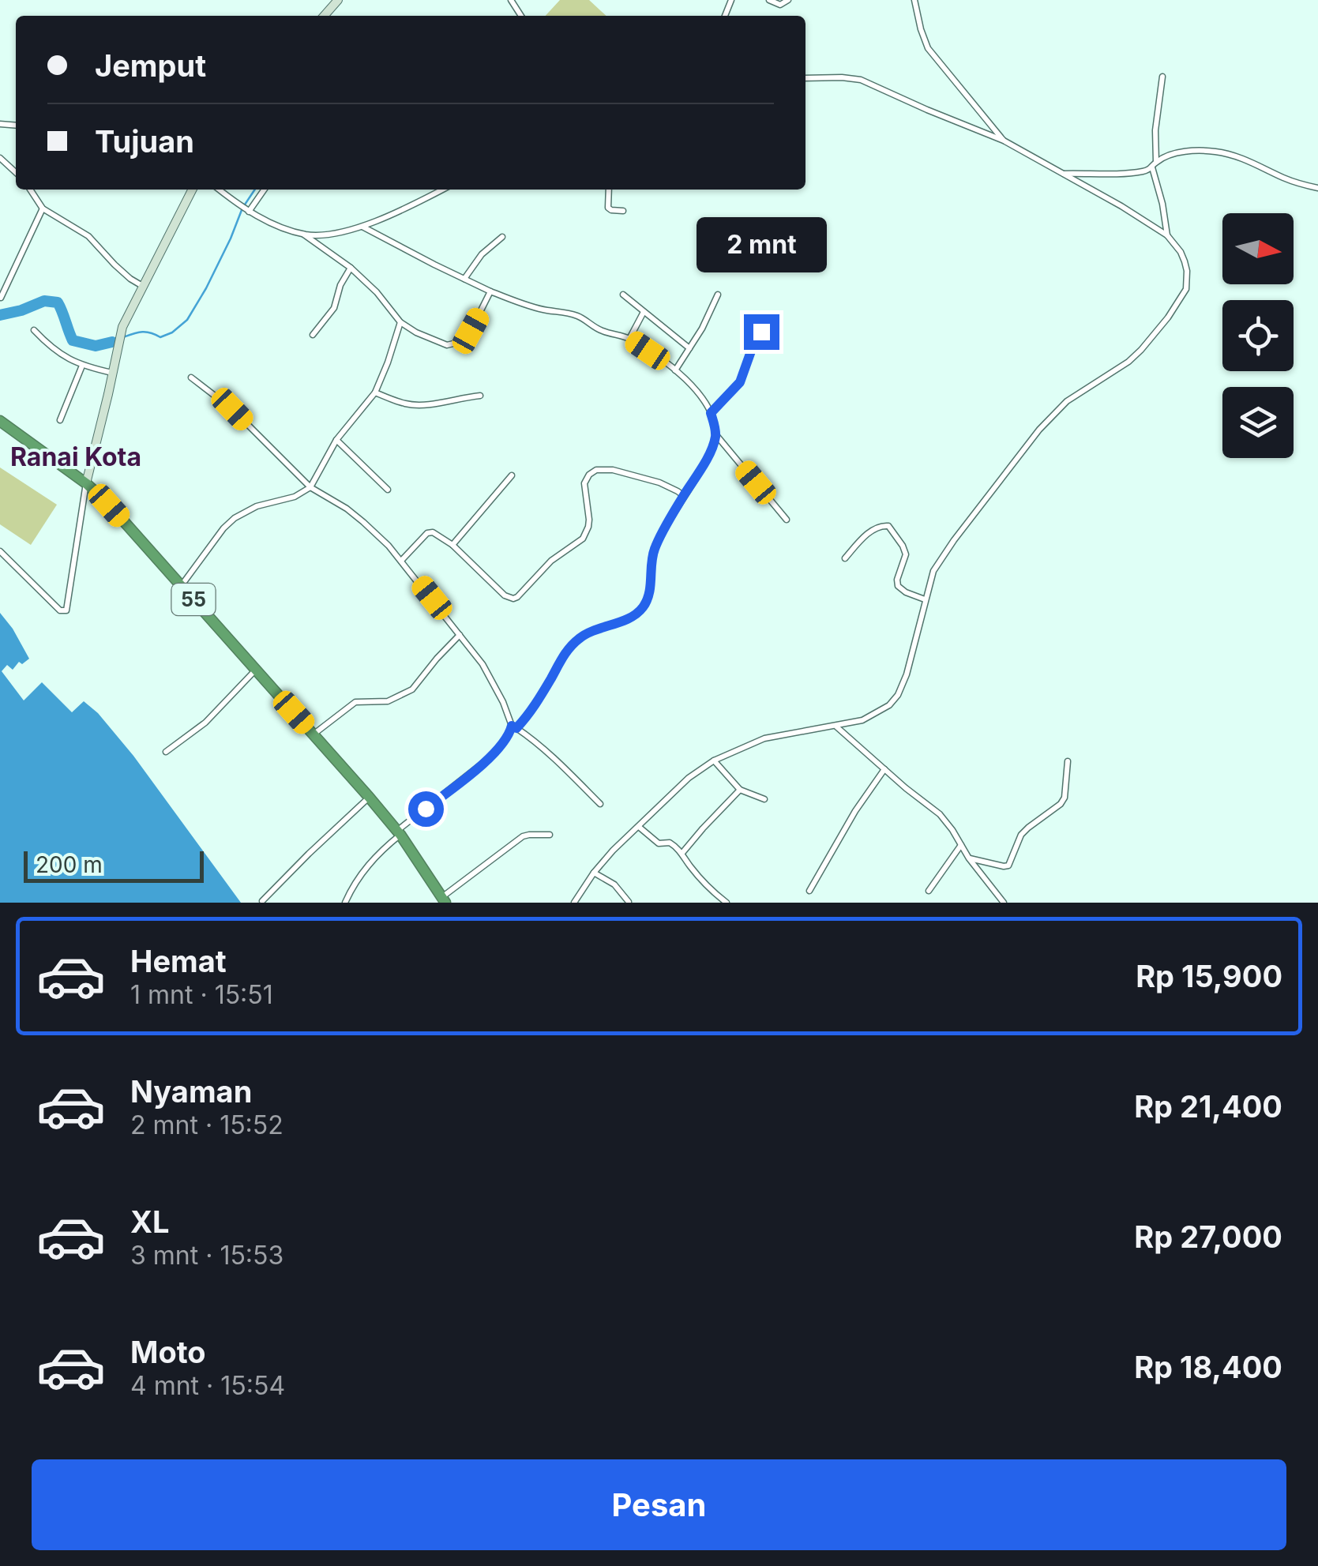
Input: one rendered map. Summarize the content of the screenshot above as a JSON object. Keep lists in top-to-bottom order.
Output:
{
  "streets": {
    "highway": ["55"]
  },
  "districts": ["Ranai Kota"],
  "scale_bar": "200 m",
  "north": "right",
  "page": {
    "banner": ["Jemput", "Tujuan"],
    "bubble": "2 mnt",
    "scale": "200 m",
    "list": [
      {
        "name": "Hemat",
        "note": "1 mnt · 15:51",
        "value": "Rp 15,900"
      },
      {
        "name": "Nyaman",
        "note": "2 mnt · 15:52",
        "value": "Rp 21,400"
      },
      {
        "name": "XL",
        "note": "3 mnt · 15:53",
        "value": "Rp 27,000"
      },
      {
        "name": "Moto",
        "note": "4 mnt · 15:54",
        "value": "Rp 18,400"
      }
    ],
    "buttons": "Pesan"
  }
}
